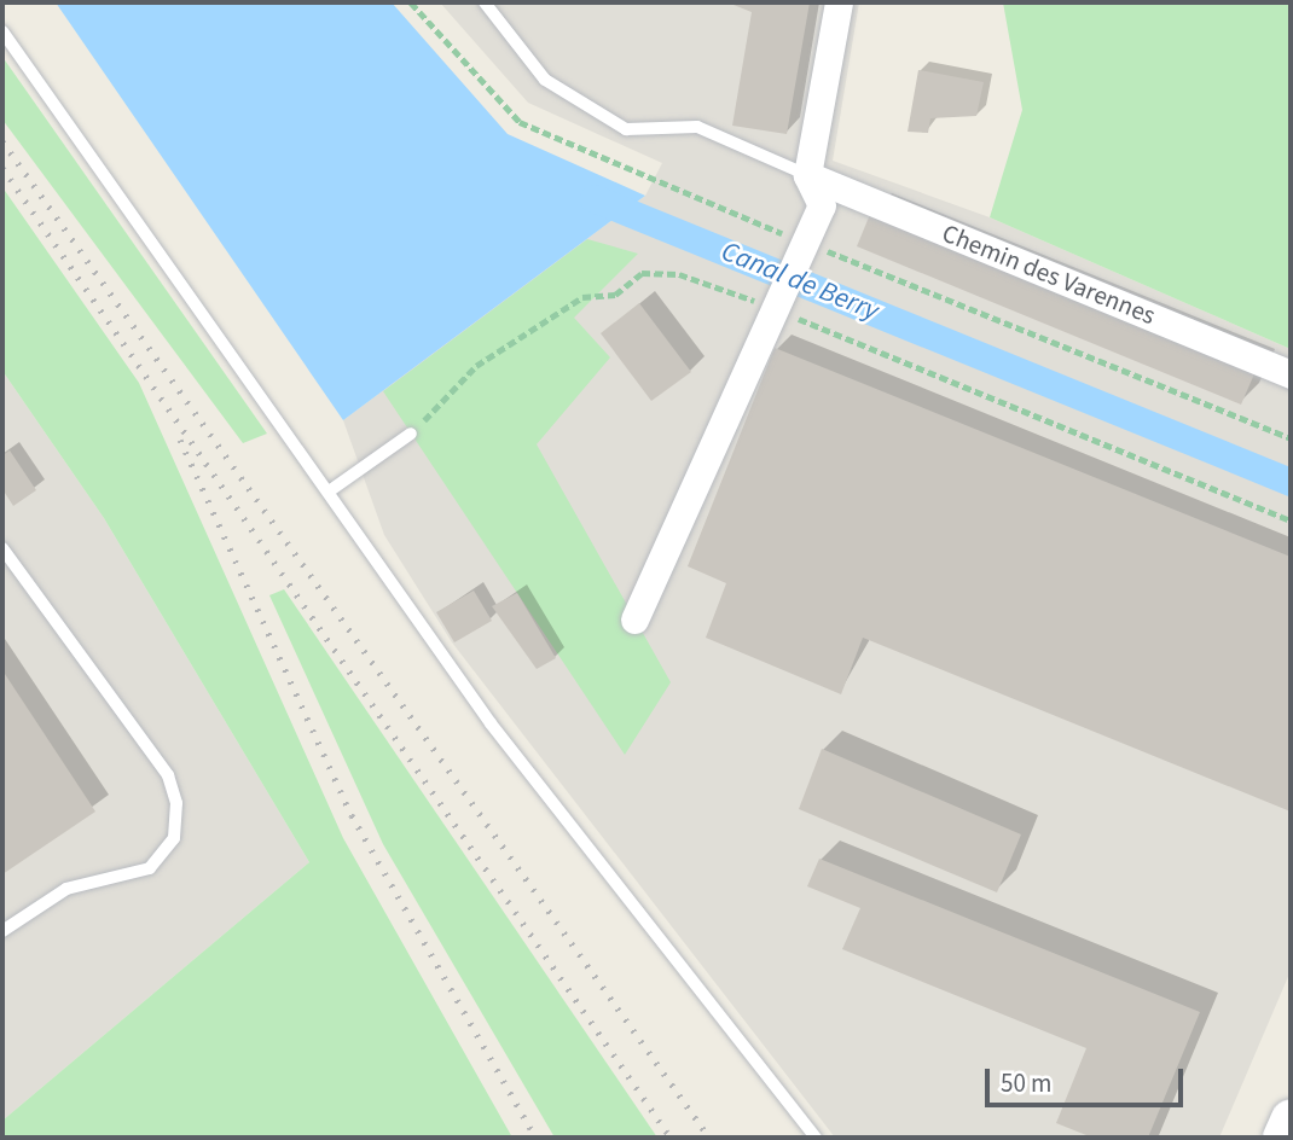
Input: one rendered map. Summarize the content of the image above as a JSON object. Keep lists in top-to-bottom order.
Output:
{
  "streets": {
    "street": ["Chemin des Varennes"]
  },
  "water": ["Canal de Berry"],
  "scale_bar": "50 m"
}
